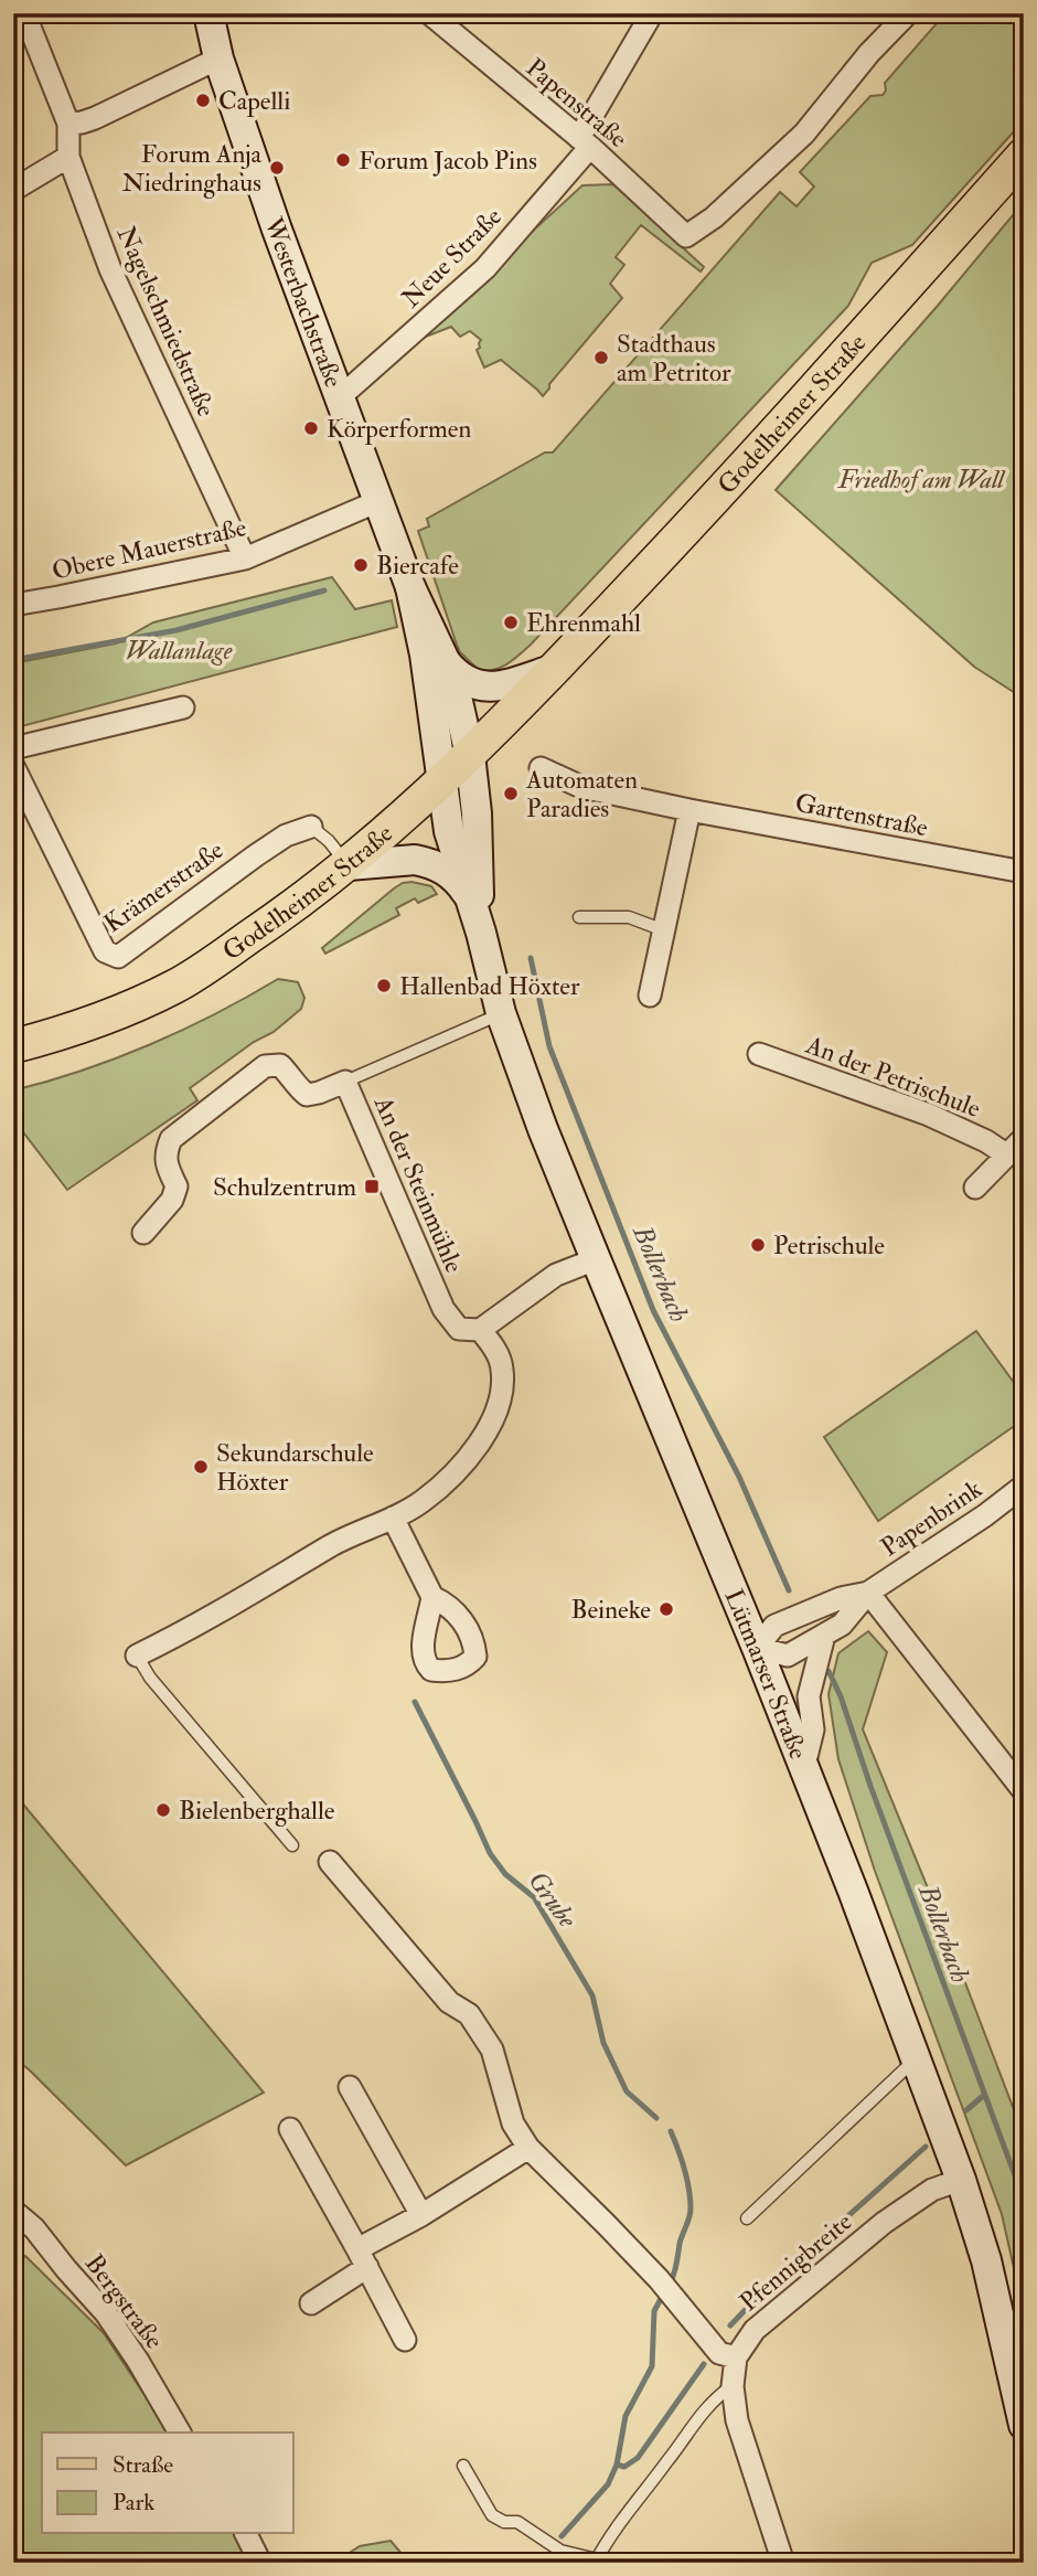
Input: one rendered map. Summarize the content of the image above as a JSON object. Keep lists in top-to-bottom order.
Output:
{
  "streets": {
    "main road": ["Westerbachstraße", "Godelheimer Straße", "Lütmarser Straße"],
    "street": [
      "Papenstraße",
      "Neue Straße",
      "Nagelschmiedstraße",
      "Obere Mauerstraße",
      "Gartenstraße",
      "Krämerstraße",
      "An der Petrischule",
      "An der Steinmühle",
      "Papenbrink",
      "Pfennigbreite",
      "Bergstraße"
    ]
  },
  "crossings": [
    ["Papenstraße", "Neue Straße"],
    ["Neue Straße", "Westerbachstraße"],
    ["Westerbachstraße", "Godelheimer Straße"],
    ["Westerbachstraße", "Obere Mauerstraße"],
    ["Westerbachstraße", "Lütmarser Straße"],
    ["Nagelschmiedstraße", "Obere Mauerstraße"],
    ["Godelheimer Straße", "Lütmarser Straße"],
    ["Papenbrink", "Lütmarser Straße"],
    ["Lütmarser Straße", "Pfennigbreite"]
  ],
  "water": ["Bollerbach", "Grube"],
  "parks": ["Friedhof am Wall", "Wallanlage"],
  "places": {
    "other": [
      "Capelli",
      "Forum Jacob Pins",
      "Forum Anja Niedringhaus",
      "Stadthaus am Petritor",
      "Körperformen",
      "Biercafe",
      "Ehrenmahl",
      "Automaten Paradies",
      "Hallenbad Höxter",
      "Petrischule",
      "Sekundarschule Höxter",
      "Beineke",
      "Bielenberghalle"
    ],
    "transit": ["Schulzentrum"]
  },
  "legend": ["Straße", "Park"]
}
